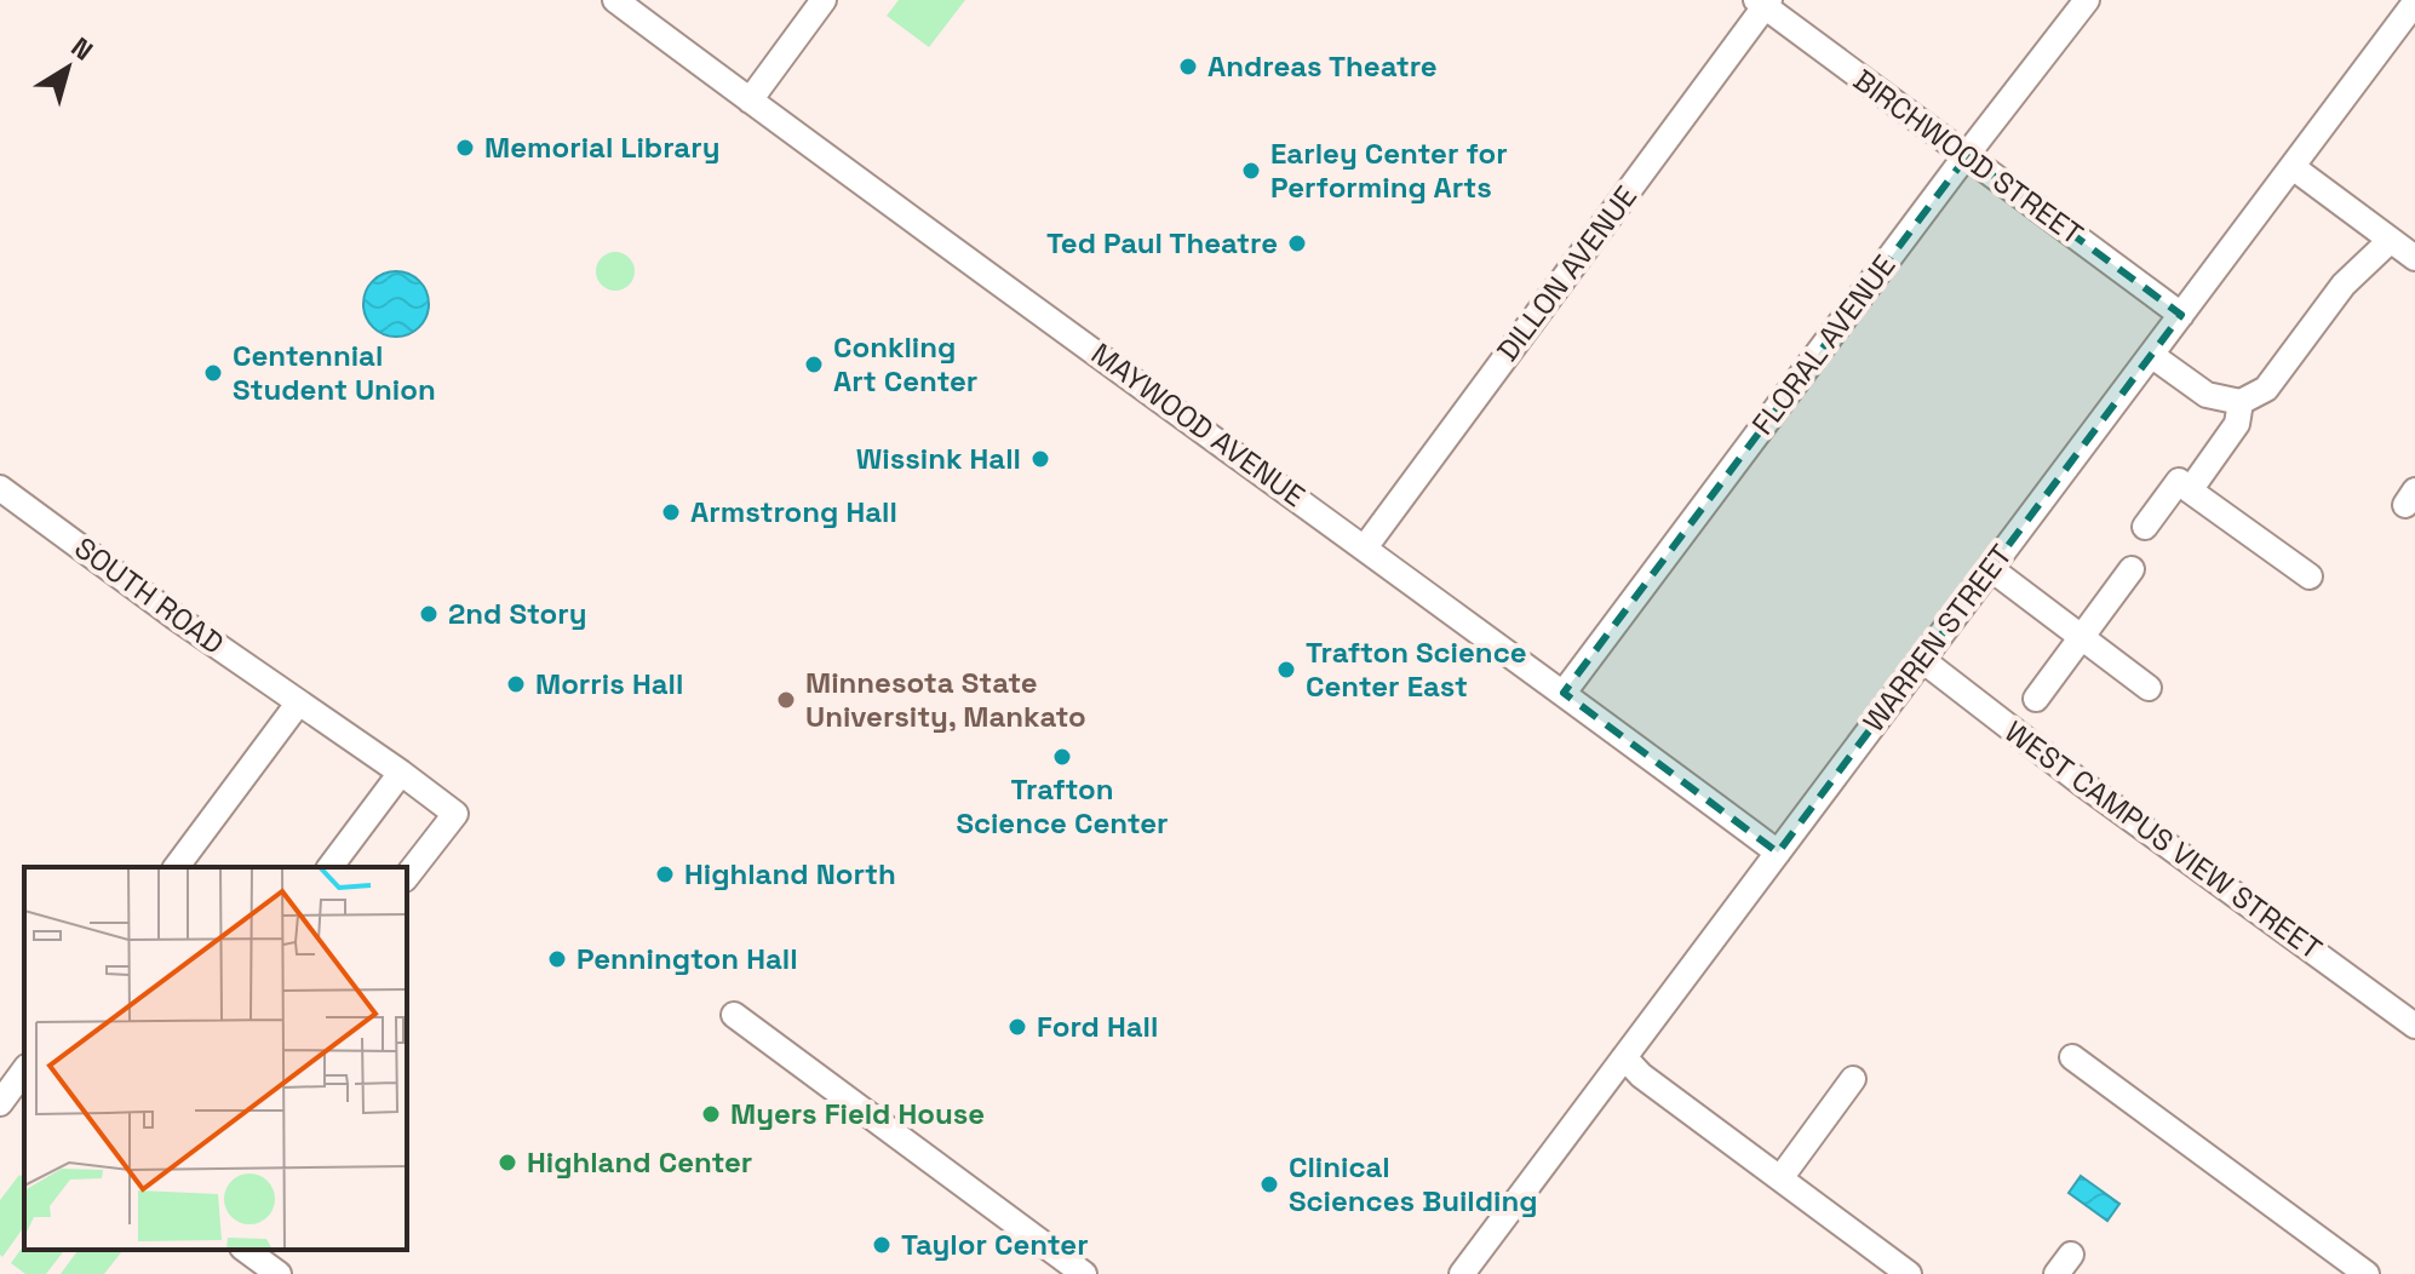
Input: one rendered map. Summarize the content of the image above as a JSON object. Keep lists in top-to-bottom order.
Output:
{
  "streets": {
    "street": [
      "BIRCHWOOD STREET",
      "DILLON AVENUE",
      "FLORAL AVENUE",
      "MAYWOOD AVENUE",
      "SOUTH ROAD",
      "WARREN STREET",
      "WEST CAMPUS VIEW STREET"
    ]
  },
  "crossings": [
    ["BIRCHWOOD STREET", "DILLON AVENUE"],
    ["BIRCHWOOD STREET", "FLORAL AVENUE"],
    ["BIRCHWOOD STREET", "WARREN STREET"],
    ["DILLON AVENUE", "MAYWOOD AVENUE"],
    ["FLORAL AVENUE", "MAYWOOD AVENUE"],
    ["MAYWOOD AVENUE", "WARREN STREET"],
    ["WARREN STREET", "WEST CAMPUS VIEW STREET"]
  ],
  "places": [
    "Andreas Theatre",
    "Memorial Library",
    "Earley Center for Performing Arts",
    "Ted Paul Theatre",
    "Conkling Art Center",
    "Centennial Student Union",
    "Wissink Hall",
    "Armstrong Hall",
    "2nd Story",
    "Trafton Science Center East",
    "Morris Hall",
    "Minnesota State University, Mankato",
    "Trafton Science Center",
    "Highland North",
    "Pennington Hall",
    "Ford Hall",
    "Myers Field House",
    "Highland Center",
    "Clinical Sciences Building",
    "Taylor Center"
  ],
  "north": "top right"
}
